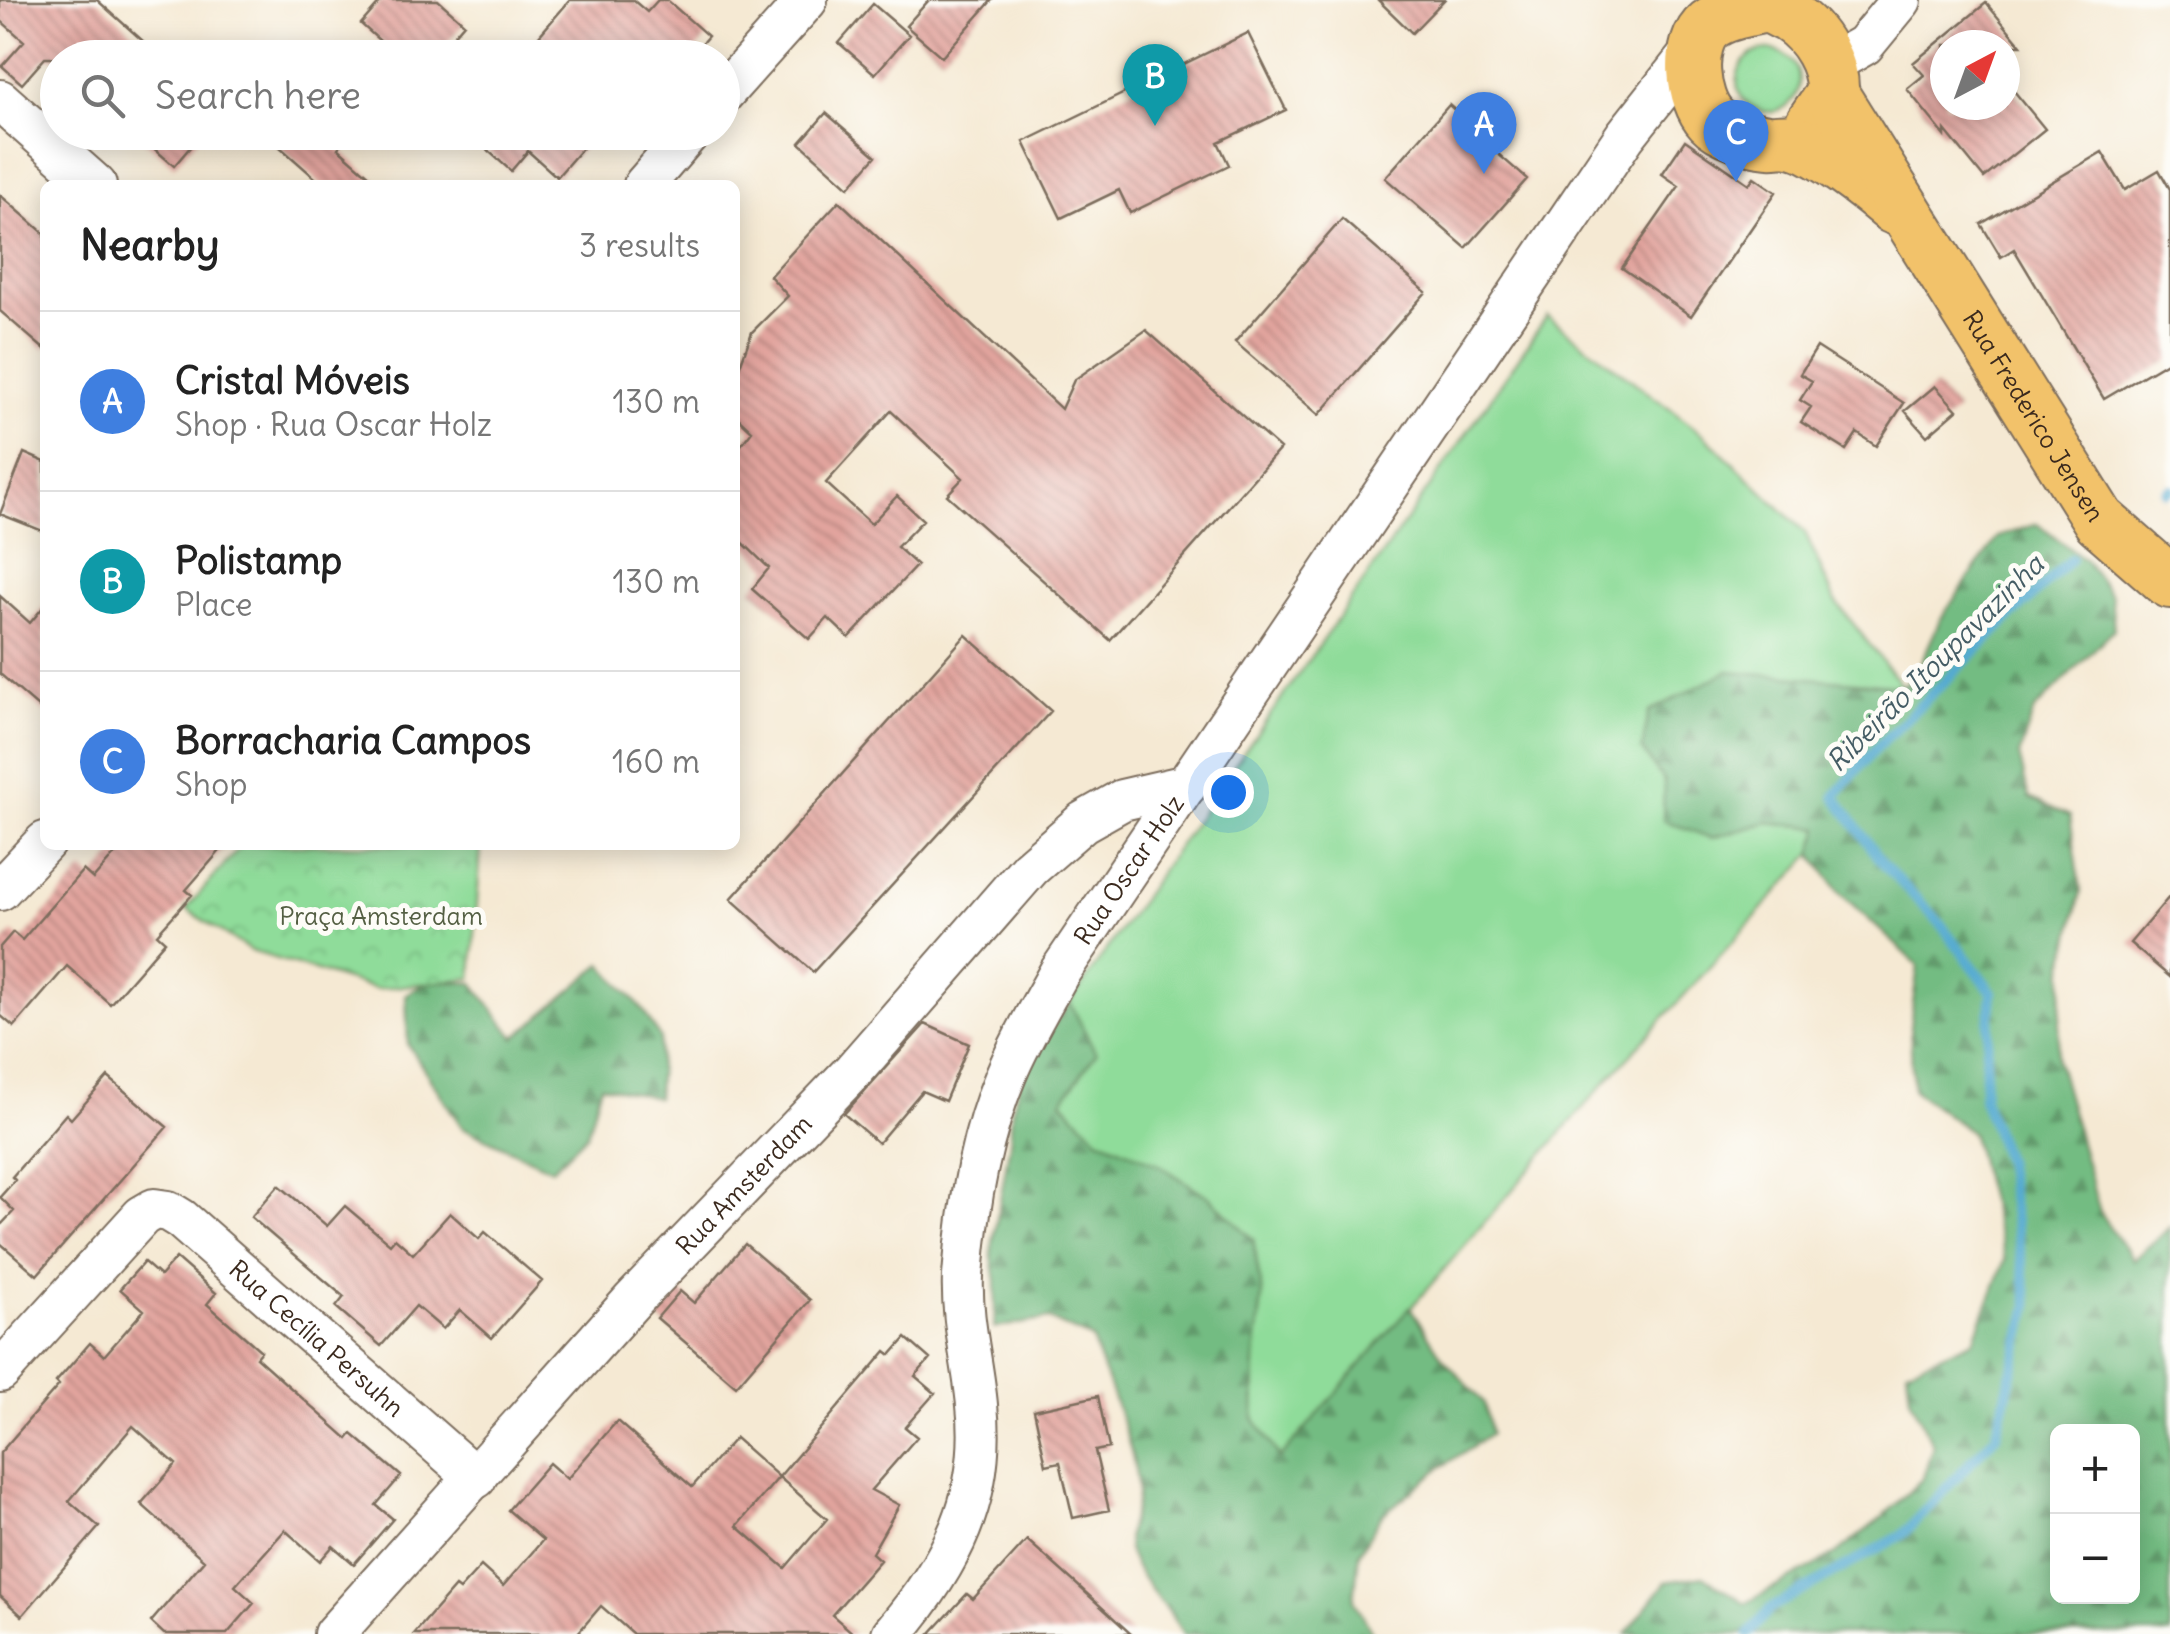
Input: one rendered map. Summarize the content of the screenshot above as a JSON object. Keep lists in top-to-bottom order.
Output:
{
  "streets": {
    "main road": ["Rua Frederico Jensen"],
    "street": ["Rua Oscar Holz", "Rua Amsterdam", "Rua Cecília Persuhn"]
  },
  "crossings": [
    ["Rua Frederico Jensen", "Rua Oscar Holz"],
    ["Rua Oscar Holz", "Rua Amsterdam"],
    ["Rua Amsterdam", "Rua Cecília Persuhn"]
  ],
  "water": ["Ribeirão Itoupavazinha"],
  "parks": ["Praça Amsterdam"],
  "north": "top right",
  "page": {
    "search": "Search here",
    "pins": ["B", "A", "C"],
    "heading": ["Nearby", "3 results"],
    "list": [
      {
        "mark": "A",
        "name": "Cristal Móveis",
        "note": "Shop · Rua Oscar Holz",
        "value": "130 m"
      },
      {
        "mark": "B",
        "name": "Polistamp",
        "note": "Place",
        "value": "130 m"
      },
      {
        "mark": "C",
        "name": "Borracharia Campos",
        "note": "Shop",
        "value": "160 m"
      }
    ],
    "map_buttons": ["+", "−"]
  }
}
